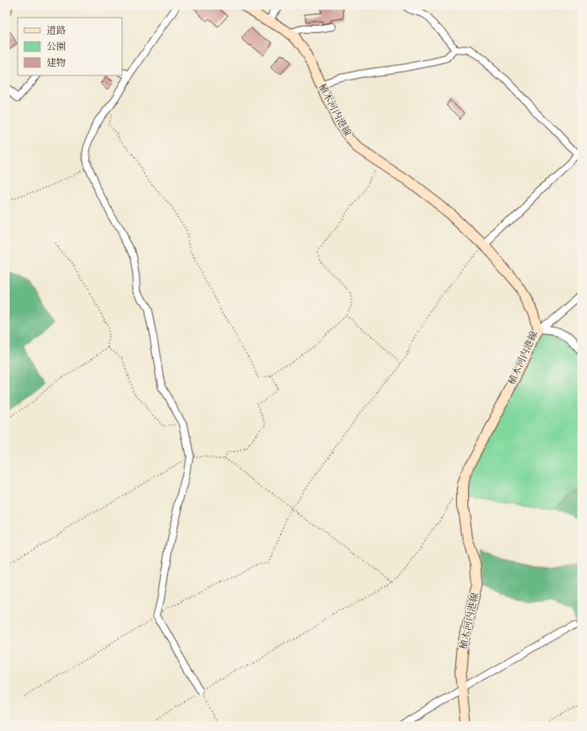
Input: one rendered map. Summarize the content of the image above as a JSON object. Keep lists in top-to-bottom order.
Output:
{
  "streets": {
    "main road": ["植木河内港線"]
  },
  "legend": ["道路", "公園", "建物"]
}
